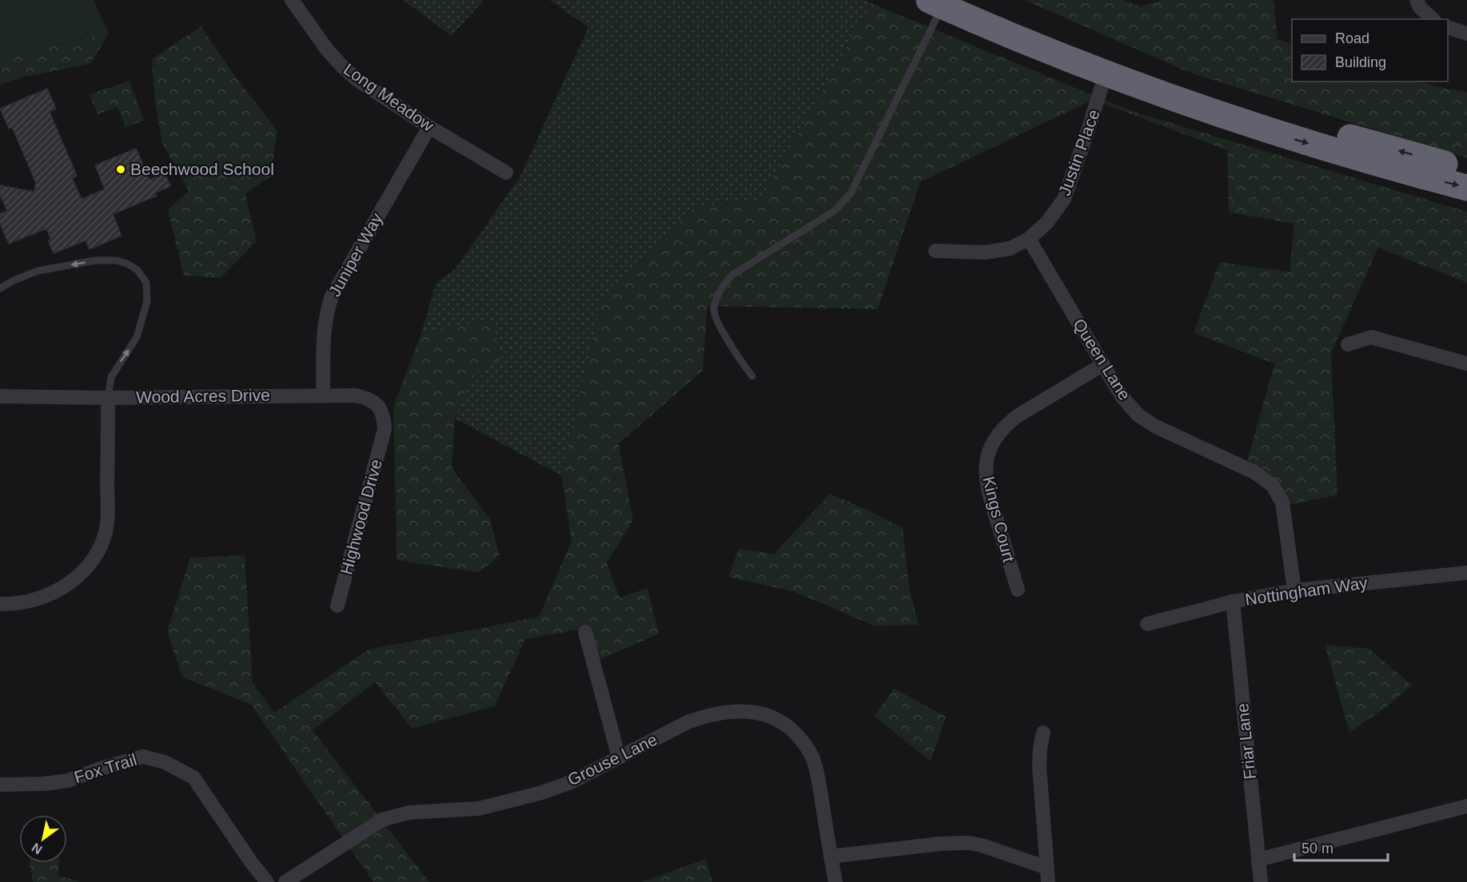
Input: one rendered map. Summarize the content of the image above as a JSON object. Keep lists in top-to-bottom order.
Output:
{
  "streets": {
    "street": [
      "Long Meadow",
      "Justin Place",
      "Juniper Way",
      "Queen Lane",
      "Wood Acres Drive",
      "Highwood Drive",
      "Kings Court",
      "Nottingham Way",
      "Friar Lane",
      "Grouse Lane",
      "Fox Trail"
    ]
  },
  "crossings": [
    ["Long Meadow", "Juniper Way"],
    ["Justin Place", "Queen Lane"],
    ["Juniper Way", "Wood Acres Drive"],
    ["Queen Lane", "Kings Court"],
    ["Queen Lane", "Nottingham Way"],
    ["Wood Acres Drive", "Highwood Drive"],
    ["Nottingham Way", "Friar Lane"]
  ],
  "places": ["Beechwood School"],
  "legend": ["Road", "Building"],
  "scale_bar": "50 m",
  "north": "bottom left"
}
